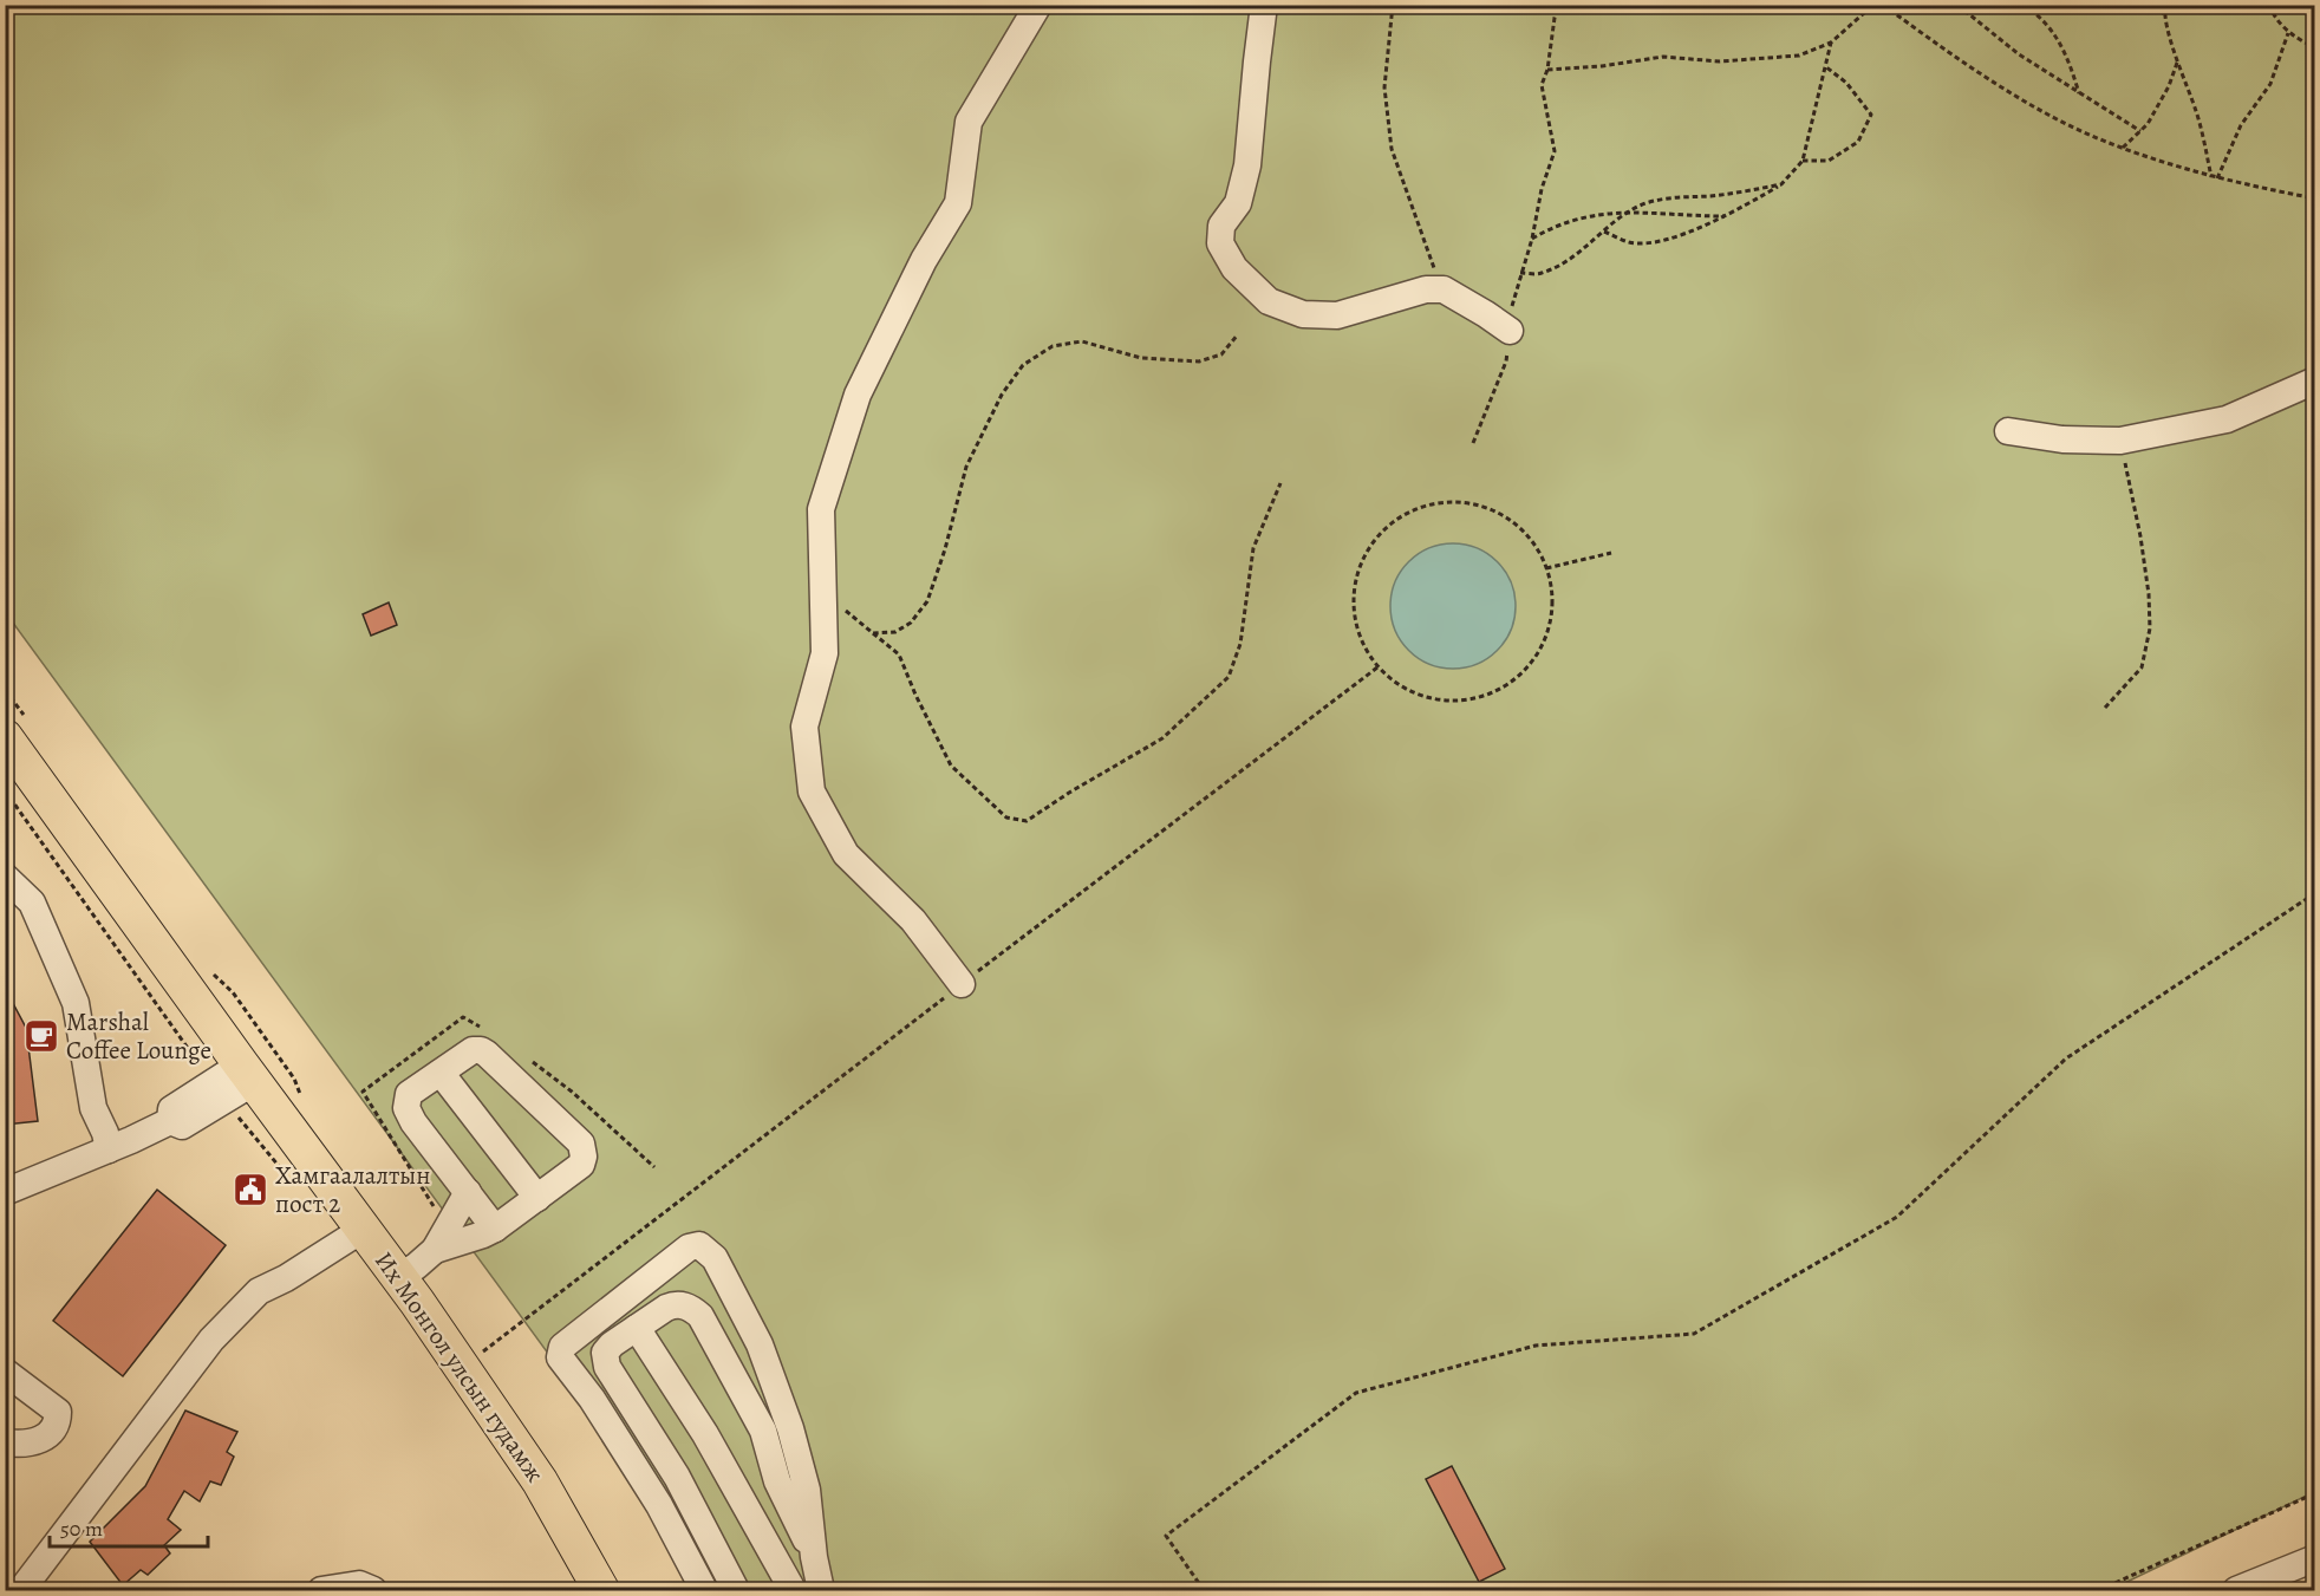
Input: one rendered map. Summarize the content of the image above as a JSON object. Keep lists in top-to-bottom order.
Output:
{
  "streets": {
    "main road": ["Их Монгол улсын гудамж"]
  },
  "places": {
    "cafe": ["Marshal Coffee Lounge"],
    "public building": ["Хамгаалалтын пост 2"]
  },
  "scale_bar": "50 m"
}
